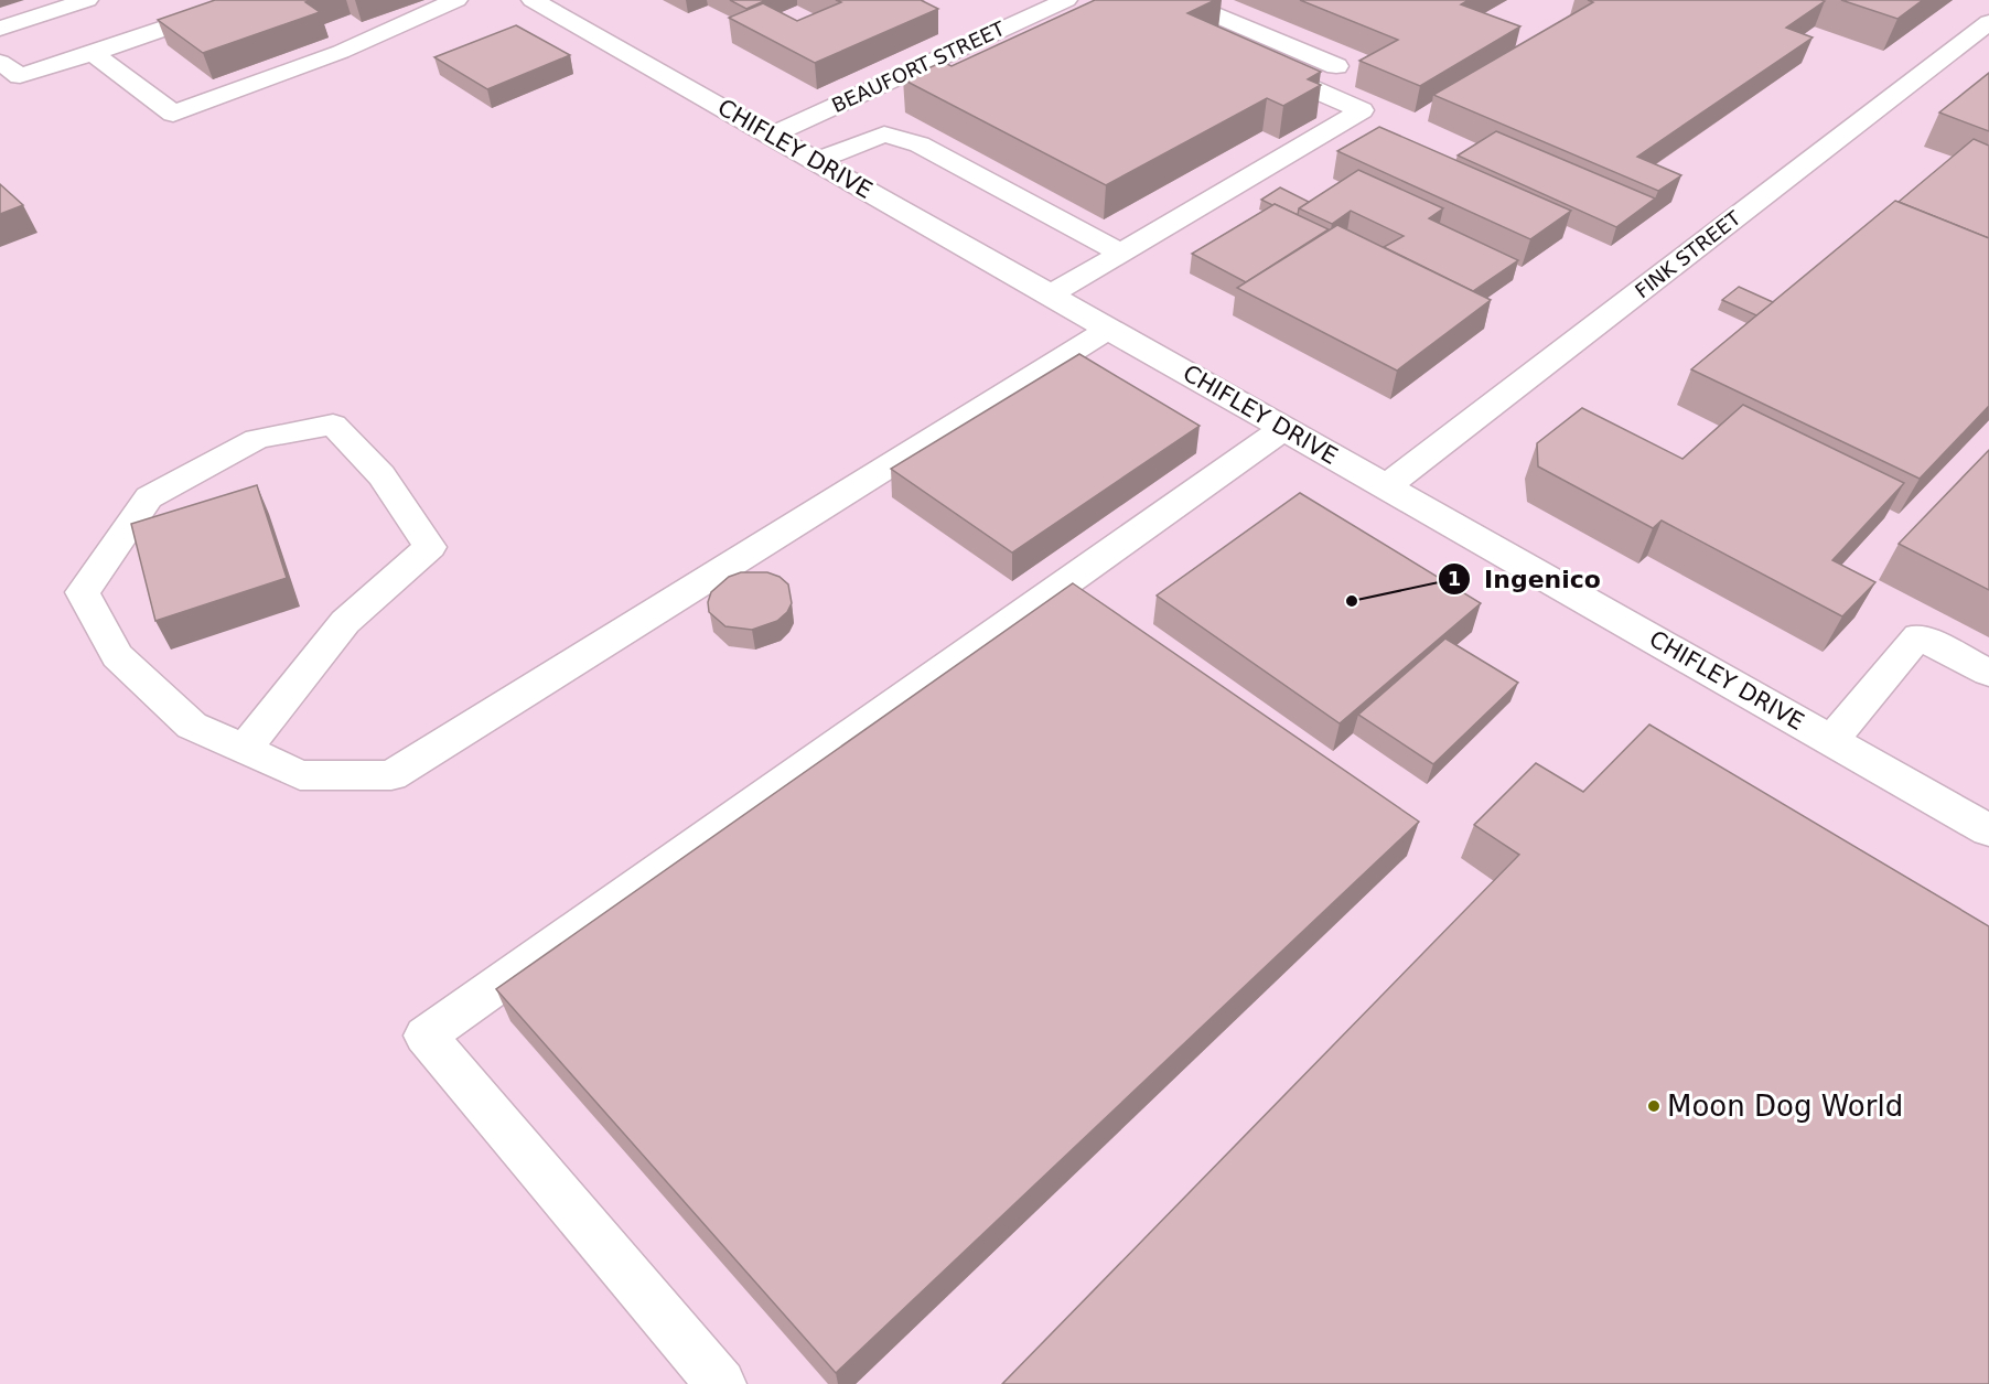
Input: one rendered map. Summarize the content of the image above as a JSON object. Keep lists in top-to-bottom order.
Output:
{
  "streets": {
    "street": ["BEAUFORT STREET", "CHIFLEY DRIVE", "FINK STREET"]
  },
  "crossings": [
    ["BEAUFORT STREET", "CHIFLEY DRIVE"],
    ["CHIFLEY DRIVE", "FINK STREET"]
  ],
  "places": ["Ingenico", "Moon Dog World"]
}
